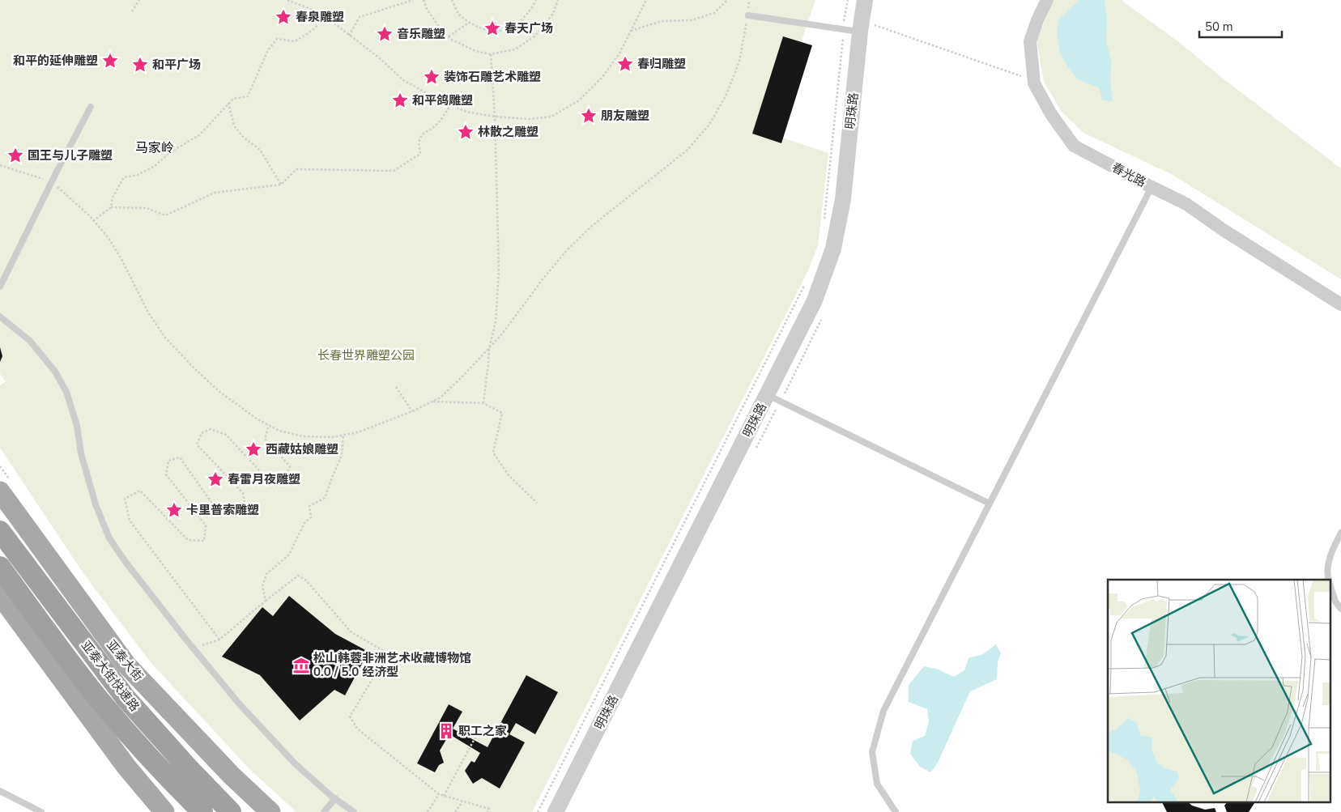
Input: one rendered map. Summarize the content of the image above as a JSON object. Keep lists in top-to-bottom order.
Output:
{
  "streets": {
    "highway": ["亚泰大街快速路"],
    "main road": ["亚泰大街"],
    "street": ["明珠路", "春光路"]
  },
  "districts": ["马家岭"],
  "parks": ["长春世界雕塑公园"],
  "places": {
    "place": [
      "春泉雕塑",
      "春天广场",
      "音乐雕塑",
      "和平的延伸雕塑",
      "春归雕塑",
      "和平广场",
      "装饰石雕艺术雕塑",
      "和平鸽雕塑",
      "朋友雕塑",
      "林散之雕塑",
      "国王与儿子雕塑",
      "西藏姑娘雕塑",
      "春雷月夜雕塑",
      "卡里普索雕塑"
    ],
    "museum": ["松山韩蓉非洲艺术收藏博物馆 0.0 / 5.0 经济型"],
    "building": ["职工之家"]
  },
  "scale_bar": "50 m"
}
